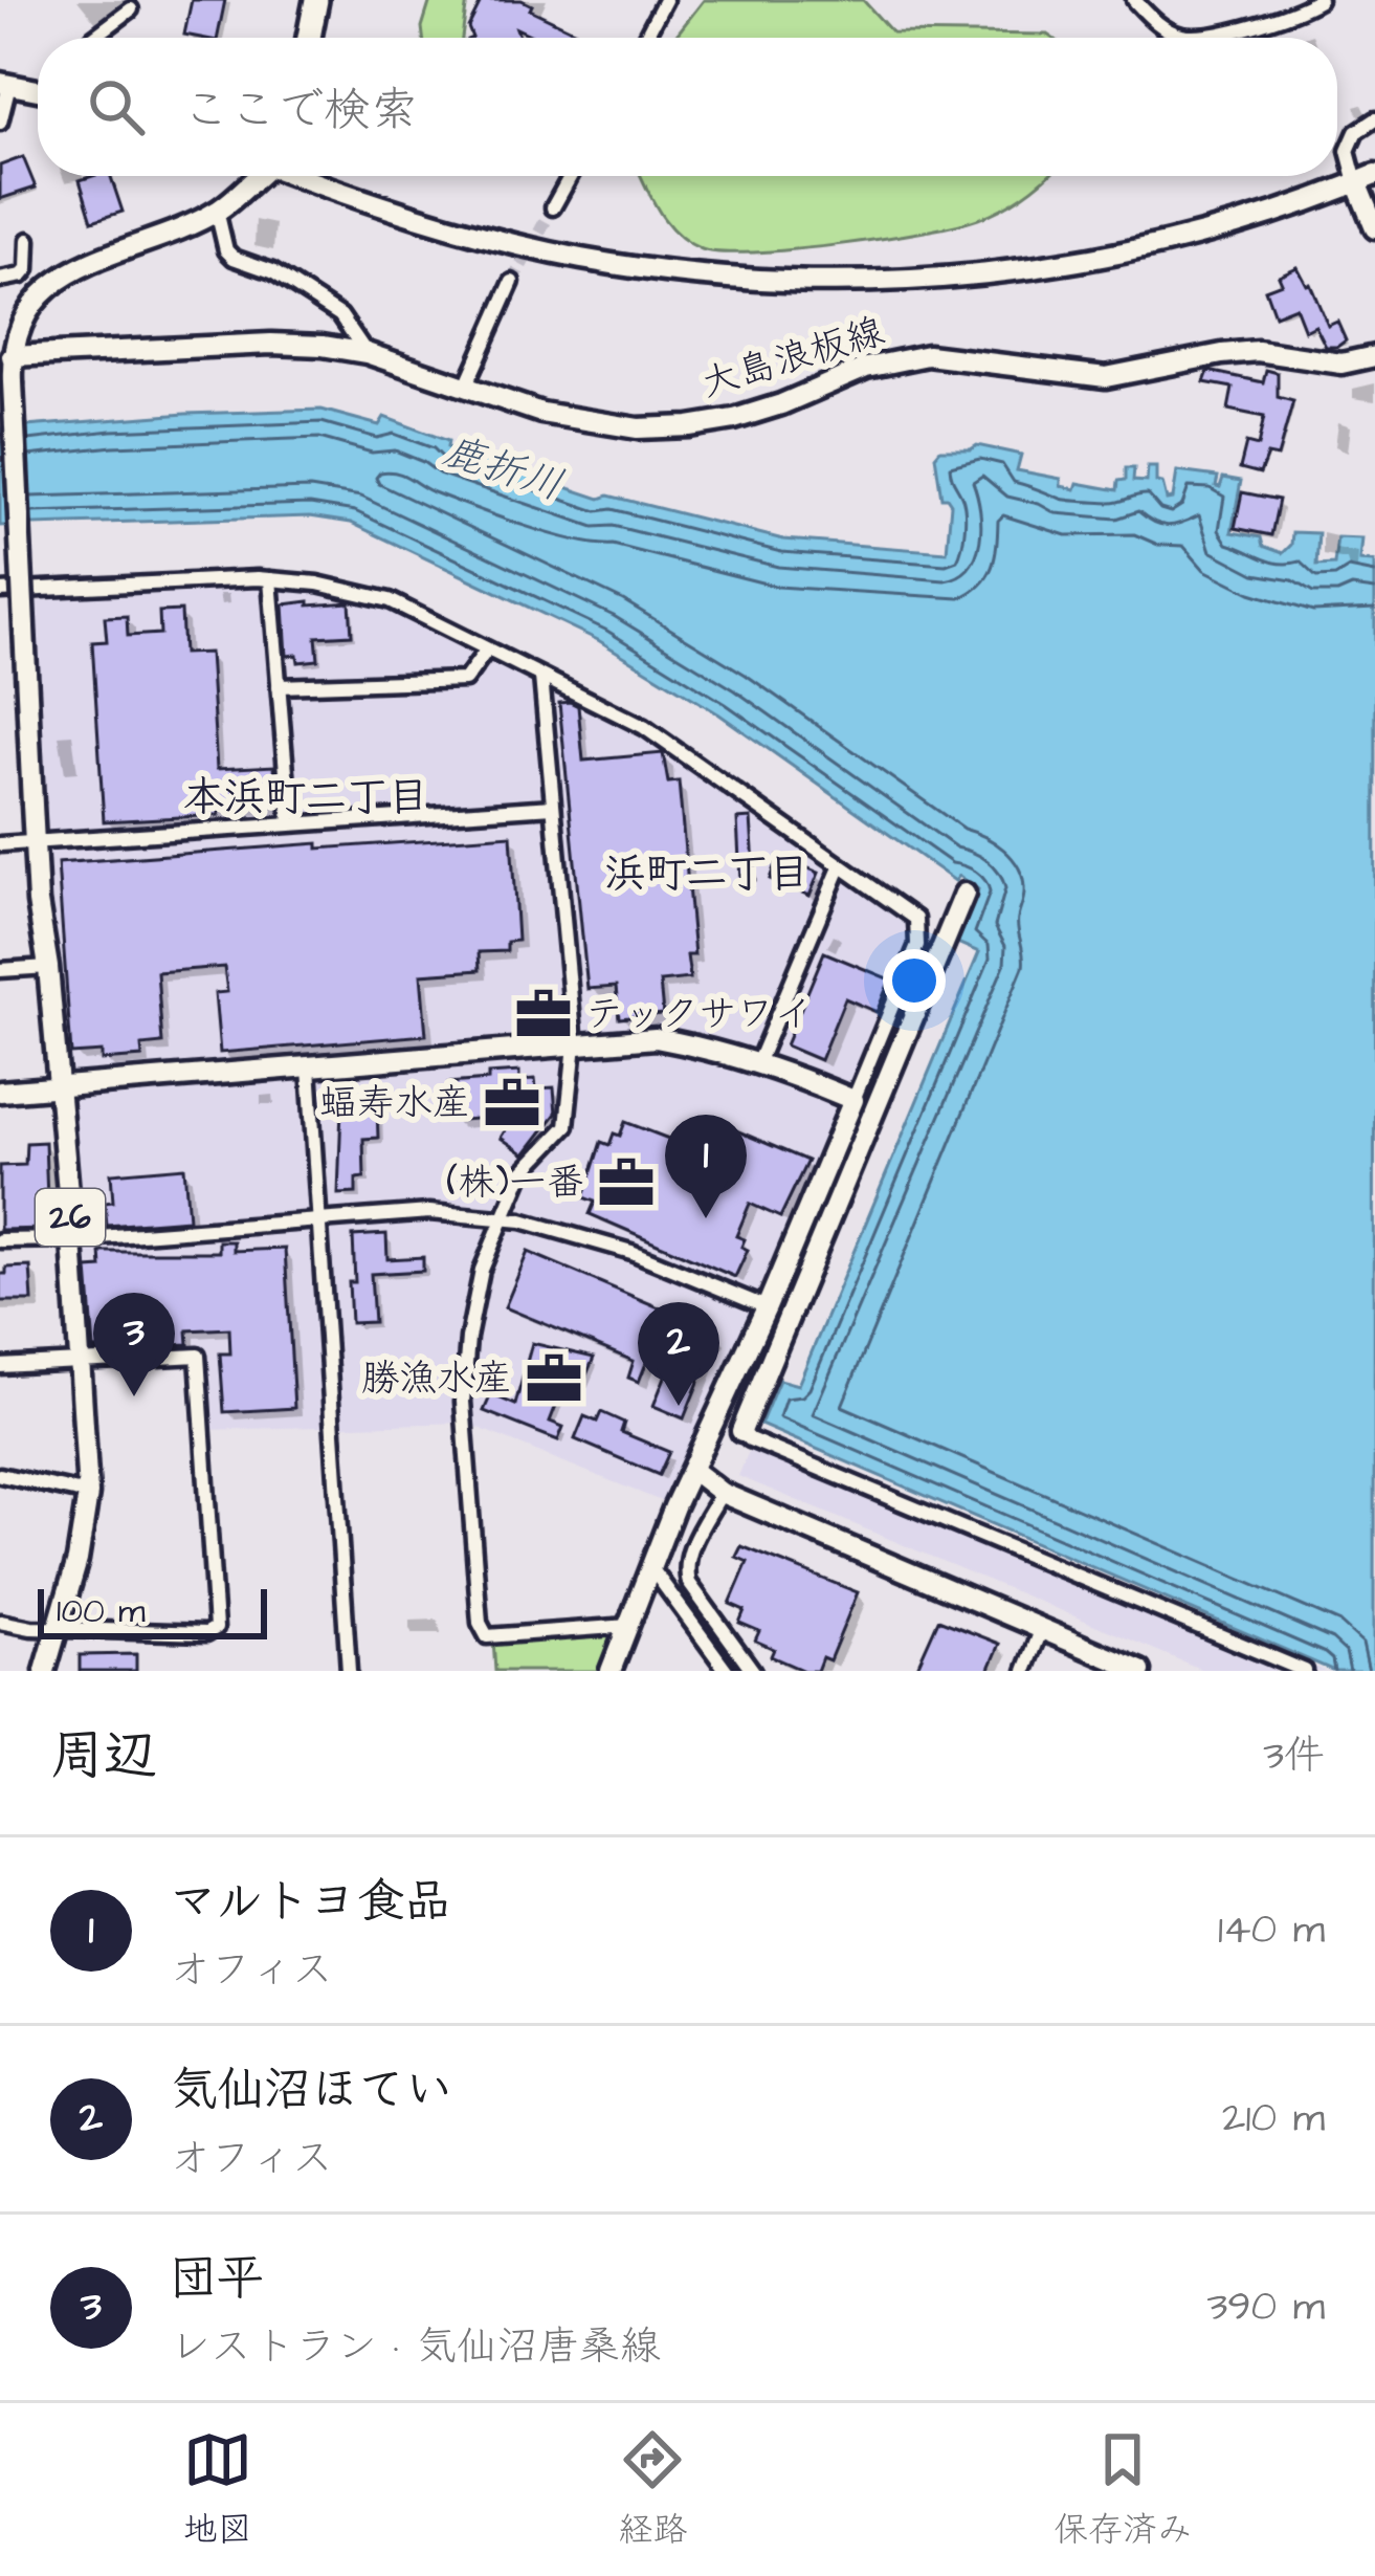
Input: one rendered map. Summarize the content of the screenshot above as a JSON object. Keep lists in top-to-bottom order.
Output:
{
  "streets": {
    "main road": ["大島浪板線", "26"]
  },
  "crossings": [
    ["大島浪板線", "26"]
  ],
  "districts": ["本浜町二丁目", "浜町二丁目"],
  "water": ["鹿折川"],
  "places": {
    "office": [
      "テックサワイ",
      "蝠寿水産",
      "(株)一番",
      "勝漁水産"
    ]
  },
  "scale_bar": "100 m",
  "page": {
    "search": "ここで検索",
    "pins": ["1", "3", "2"],
    "scale": "100 m",
    "heading": ["周辺", "3件"],
    "list": [
      {
        "mark": "1",
        "name": "マルトヨ食品",
        "note": "オフィス",
        "value": "140 m"
      },
      {
        "mark": "2",
        "name": "気仙沼ほてい",
        "note": "オフィス",
        "value": "210 m"
      },
      {
        "mark": "3",
        "name": "団平",
        "note": "レストラン · 気仙沼唐桑線",
        "value": "390 m"
      }
    ],
    "nav": ["地図", "経路", "保存済み"]
  }
}
